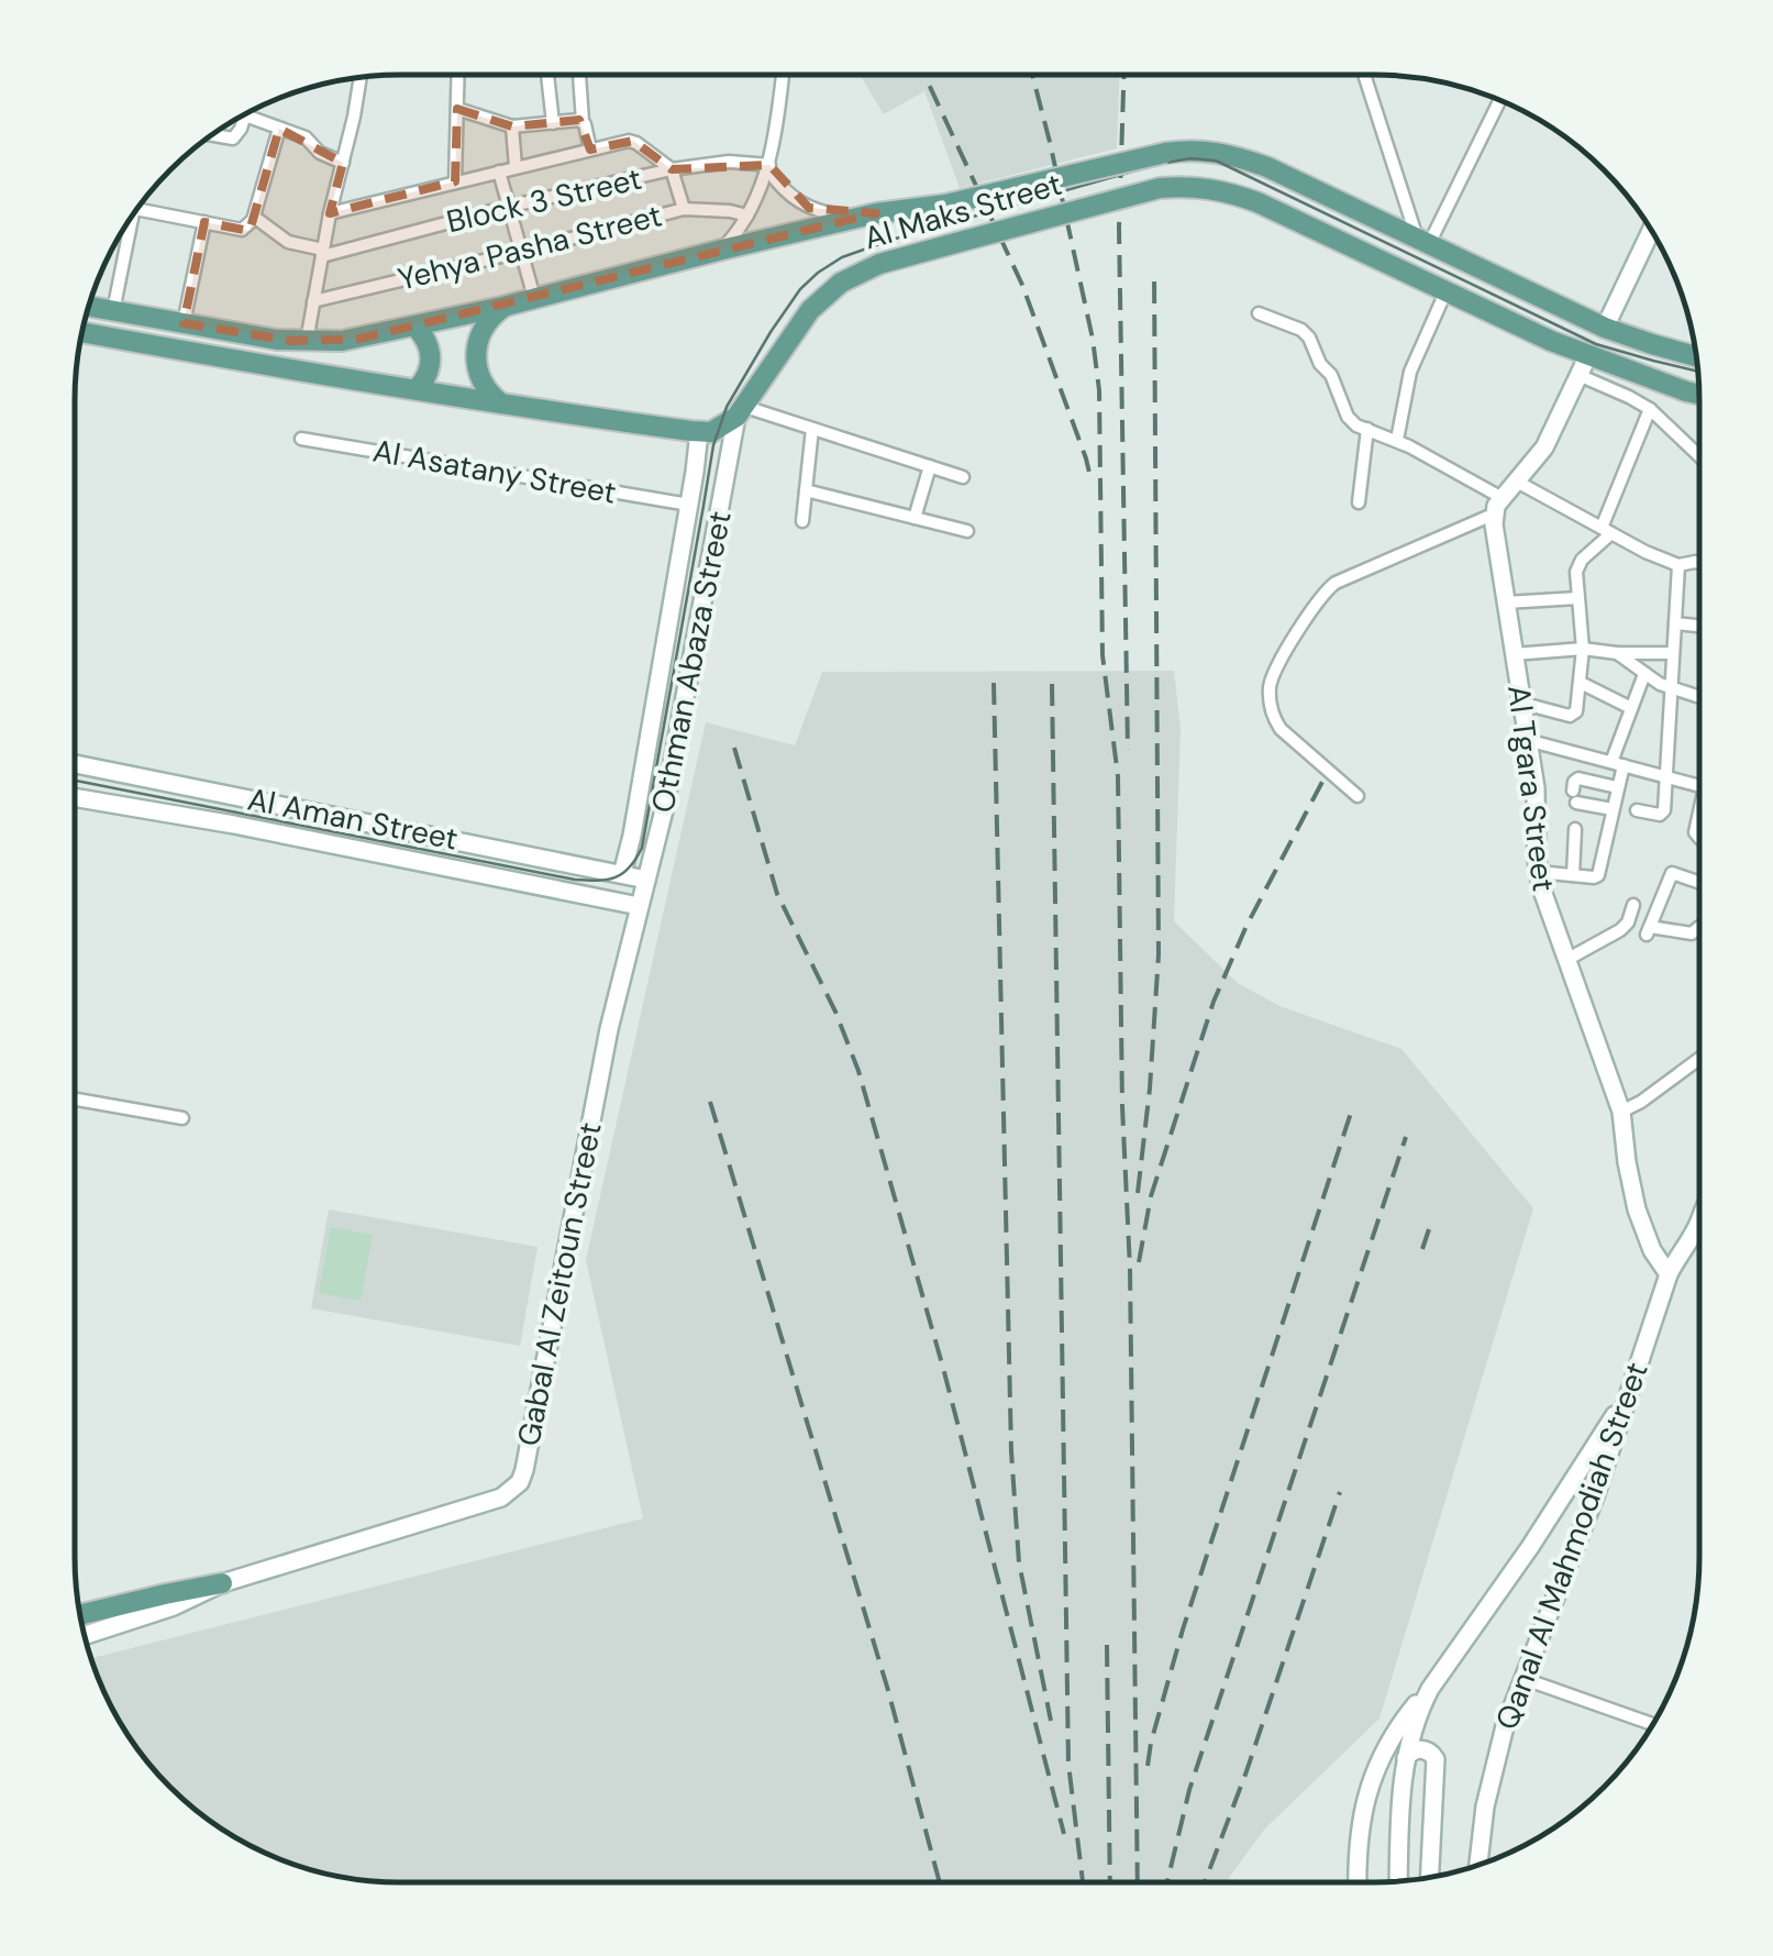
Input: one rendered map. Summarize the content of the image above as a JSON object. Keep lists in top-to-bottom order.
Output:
{
  "streets": {
    "main road": ["Al Maks Street"],
    "street": [
      "Block 3 Street",
      "Yehya Pasha Street",
      "Al Asatany Street",
      "Othman Abaza Street",
      "Al Tgara Street",
      "Al Aman Street",
      "Gabal Al Zeitoun Street",
      "Qanal Al Mahmodiah Street"
    ]
  },
  "crossings": [
    ["Al Maks Street", "Othman Abaza Street"],
    ["Al Asatany Street", "Othman Abaza Street"],
    ["Othman Abaza Street", "Al Aman Street"],
    ["Othman Abaza Street", "Gabal Al Zeitoun Street"],
    ["Al Tgara Street", "Qanal Al Mahmodiah Street"],
    ["Al Aman Street", "Gabal Al Zeitoun Street"]
  ]
}
